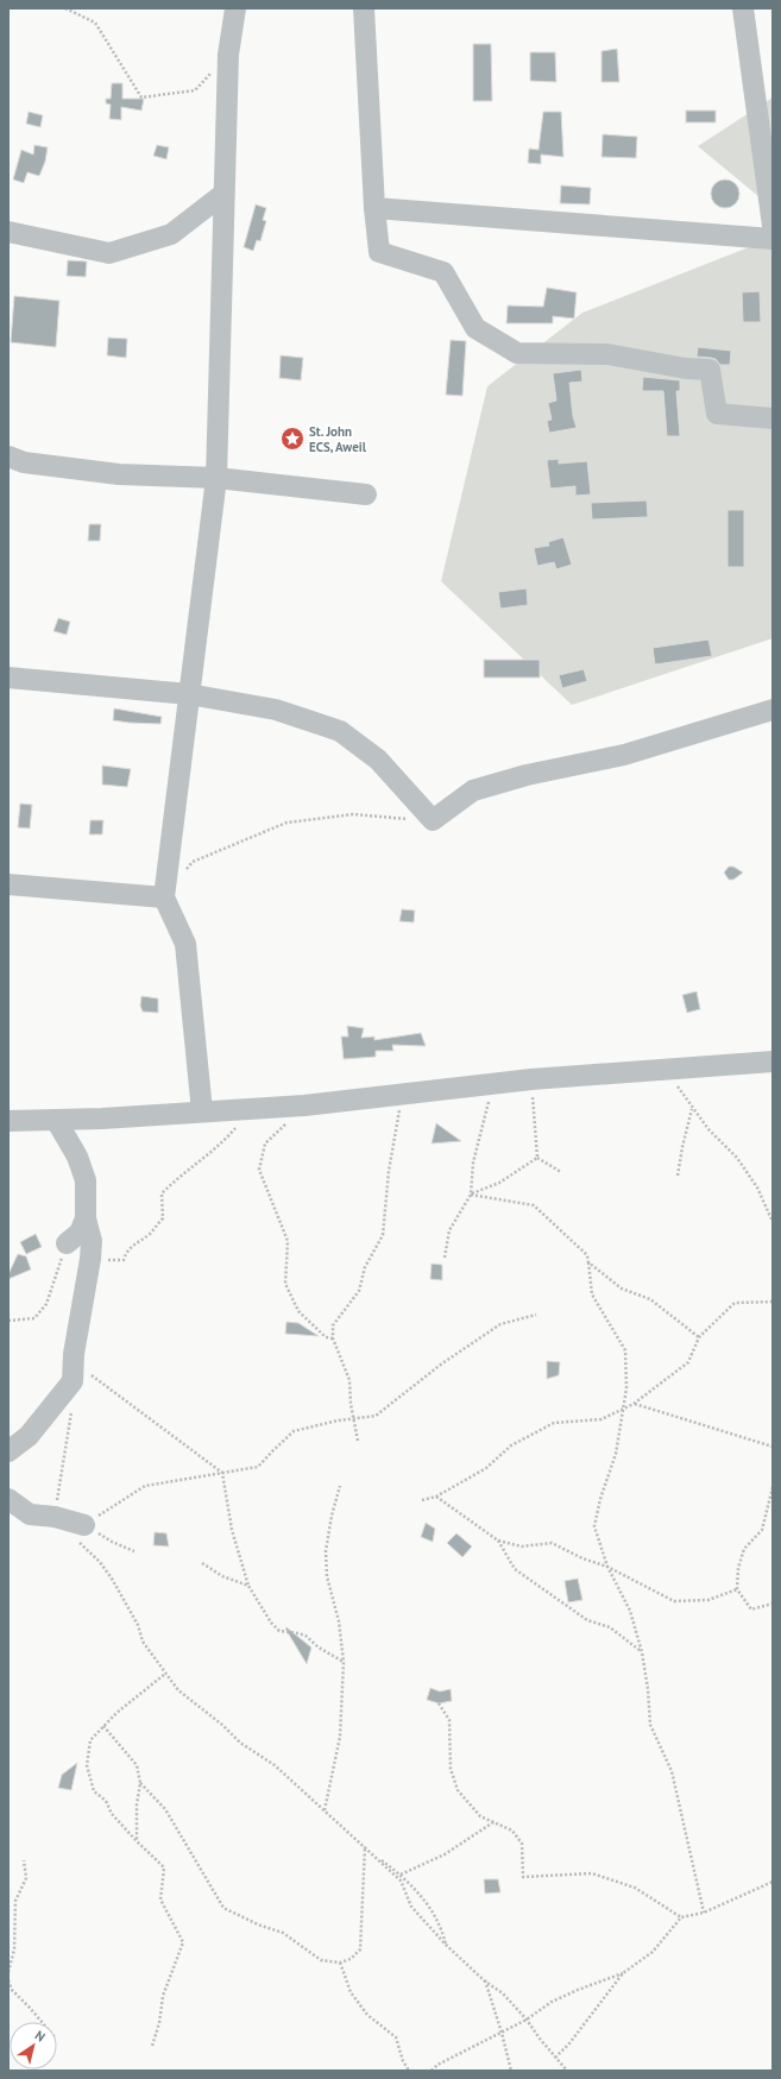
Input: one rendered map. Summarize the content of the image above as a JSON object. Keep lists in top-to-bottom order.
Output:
{
  "places": {
    "place": ["St. John ECS, Aweil"]
  },
  "north": "top right"
}
